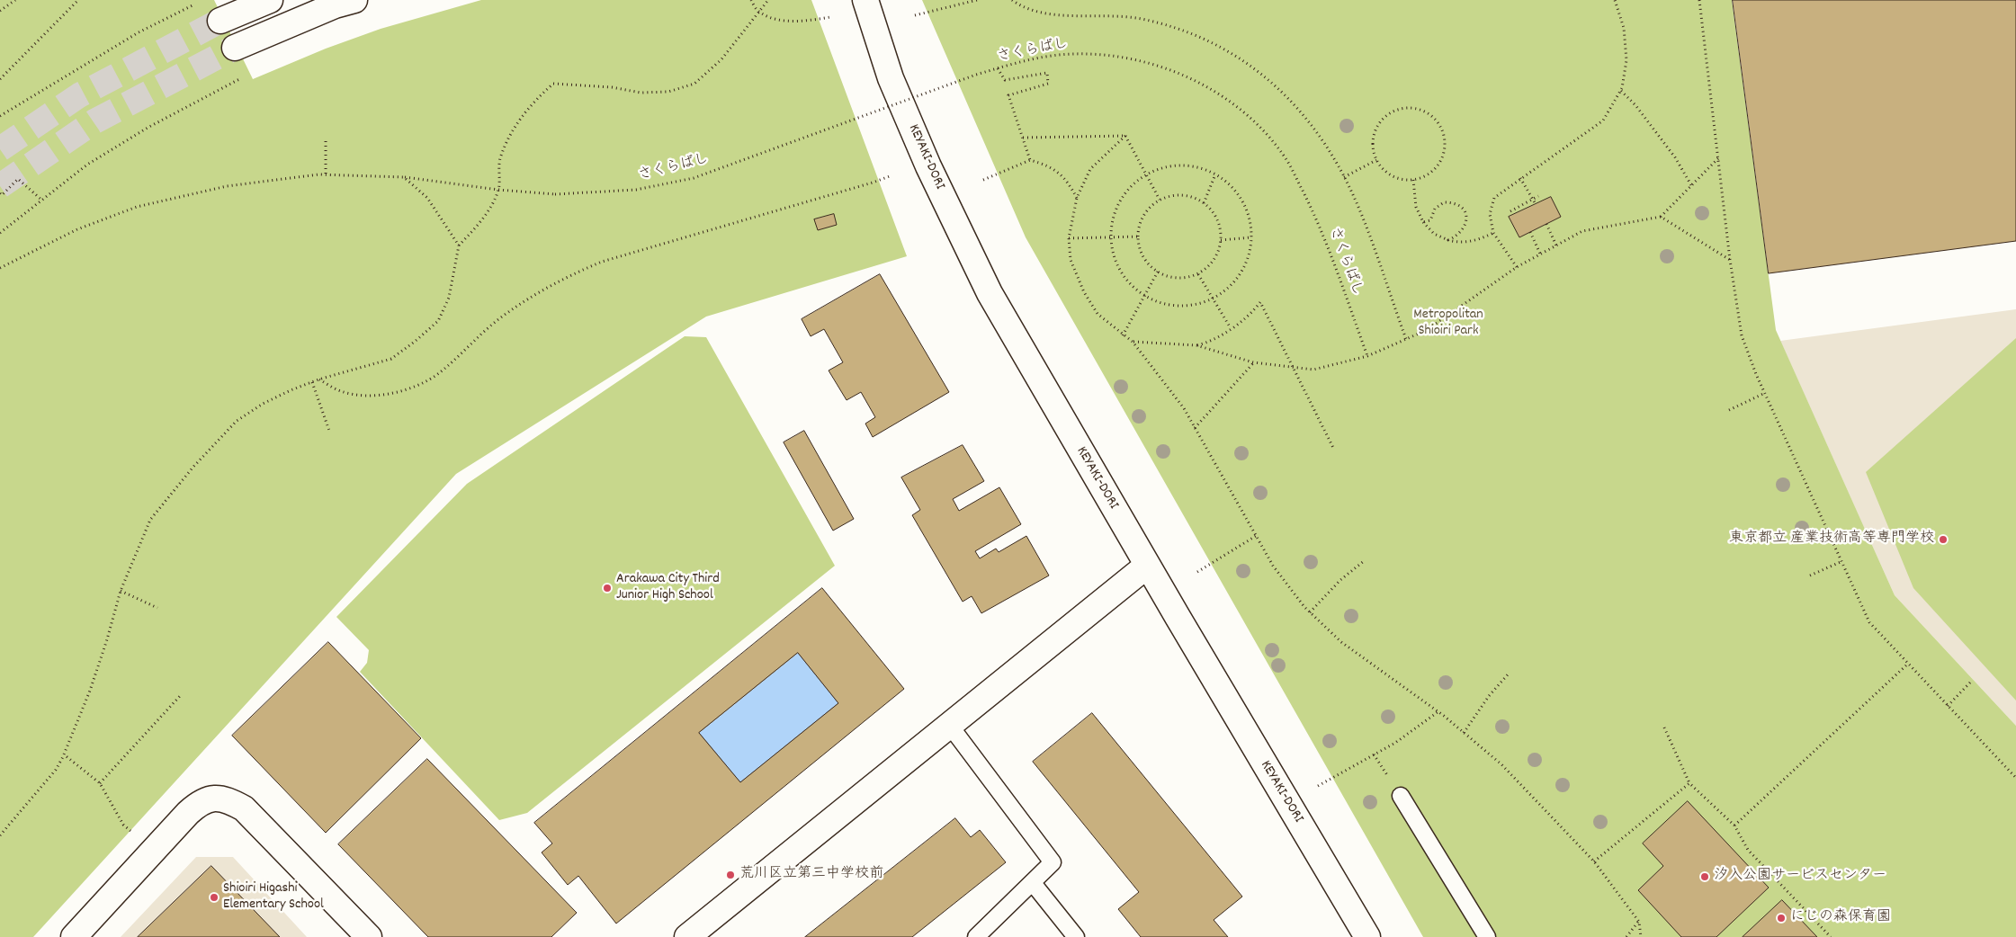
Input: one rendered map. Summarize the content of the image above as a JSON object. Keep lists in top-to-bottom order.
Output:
{
  "streets": {
    "street": ["KEYAKI-DORI"],
    "path": ["さくらばし"]
  },
  "parks": ["Metropolitan Shioiri Park"],
  "places": [
    "東京都立 産業技術高等専門学校",
    "Arakawa City Third Junior High School",
    "荒川区立第三中学校前",
    "汐入公園サービスセンター",
    "Shioiri Higashi Elementary School",
    "にじの森保育園"
  ]
}
